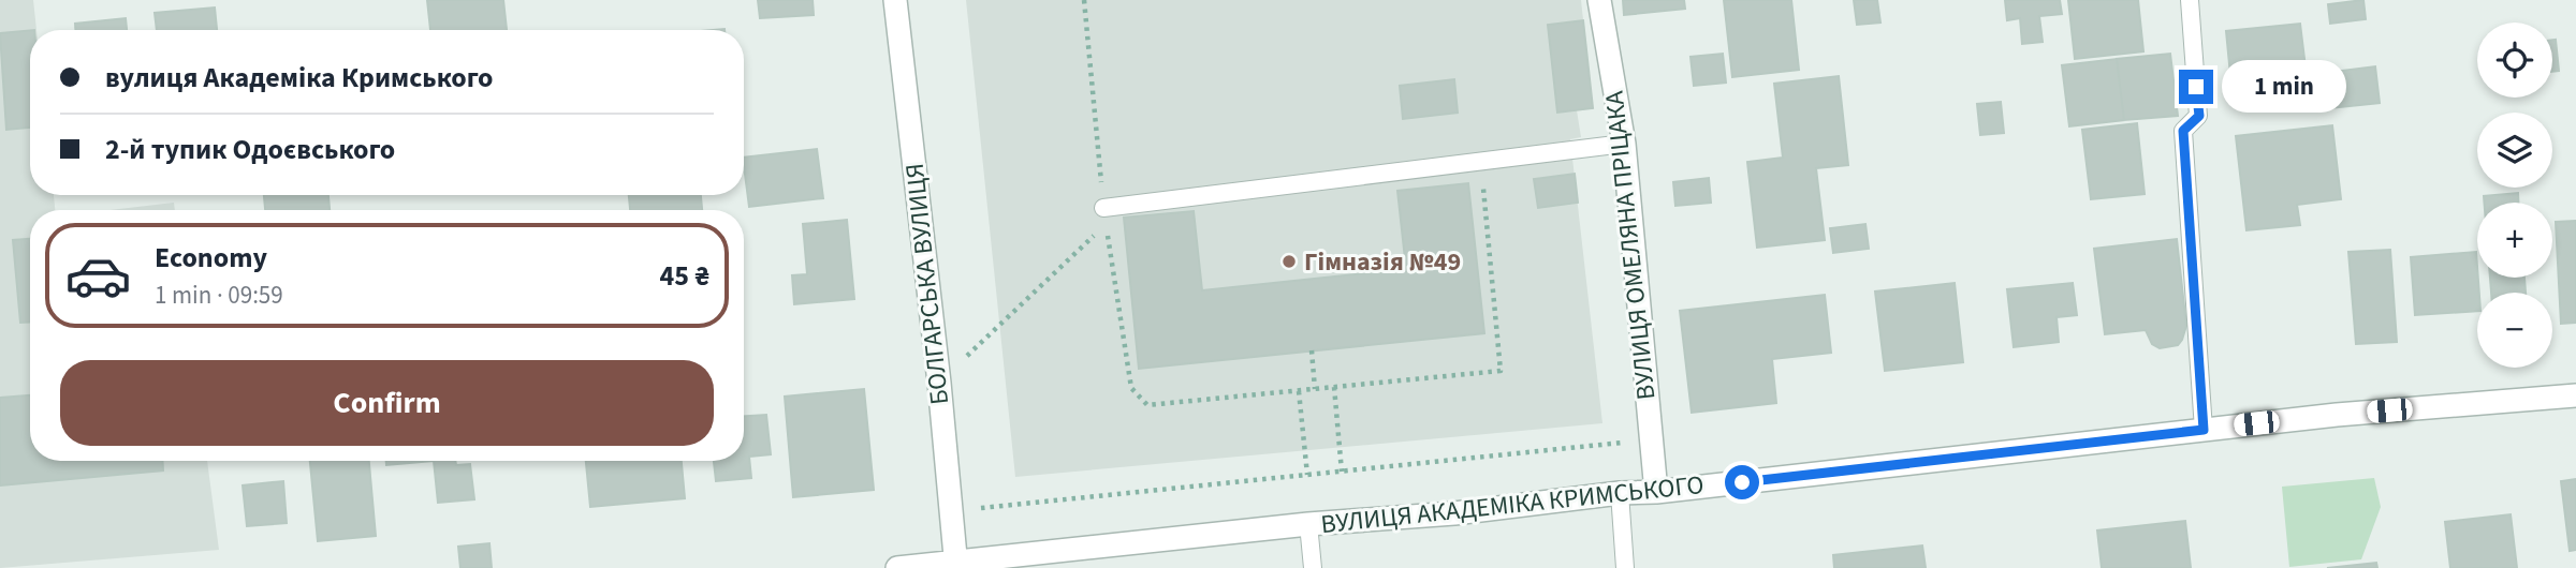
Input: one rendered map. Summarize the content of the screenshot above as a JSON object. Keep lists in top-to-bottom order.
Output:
{
  "streets": {
    "street": ["ВУЛИЦЯ ОМЕЛЯНА ПРІЦАКА", "БОЛГАРСЬКА ВУЛИЦЯ", "ВУЛИЦЯ АКАДЕМІКА КРИМСЬКОГО"]
  },
  "crossings": [
    ["ВУЛИЦЯ ОМЕЛЯНА ПРІЦАКА", "ВУЛИЦЯ АКАДЕМІКА КРИМСЬКОГО"],
    ["БОЛГАРСЬКА ВУЛИЦЯ", "ВУЛИЦЯ АКАДЕМІКА КРИМСЬКОГО"]
  ],
  "places": ["Гімназія №49"],
  "page": {
    "map_buttons": ["+", "−"],
    "banner": ["вулиця Академіка Кримського", "2-й тупик Одоєвського"],
    "bubble": "1 min",
    "list": [
      {
        "name": "Economy",
        "note": "1 min · 09:59",
        "value": "45 ₴"
      }
    ],
    "buttons": "Confirm"
  }
}
